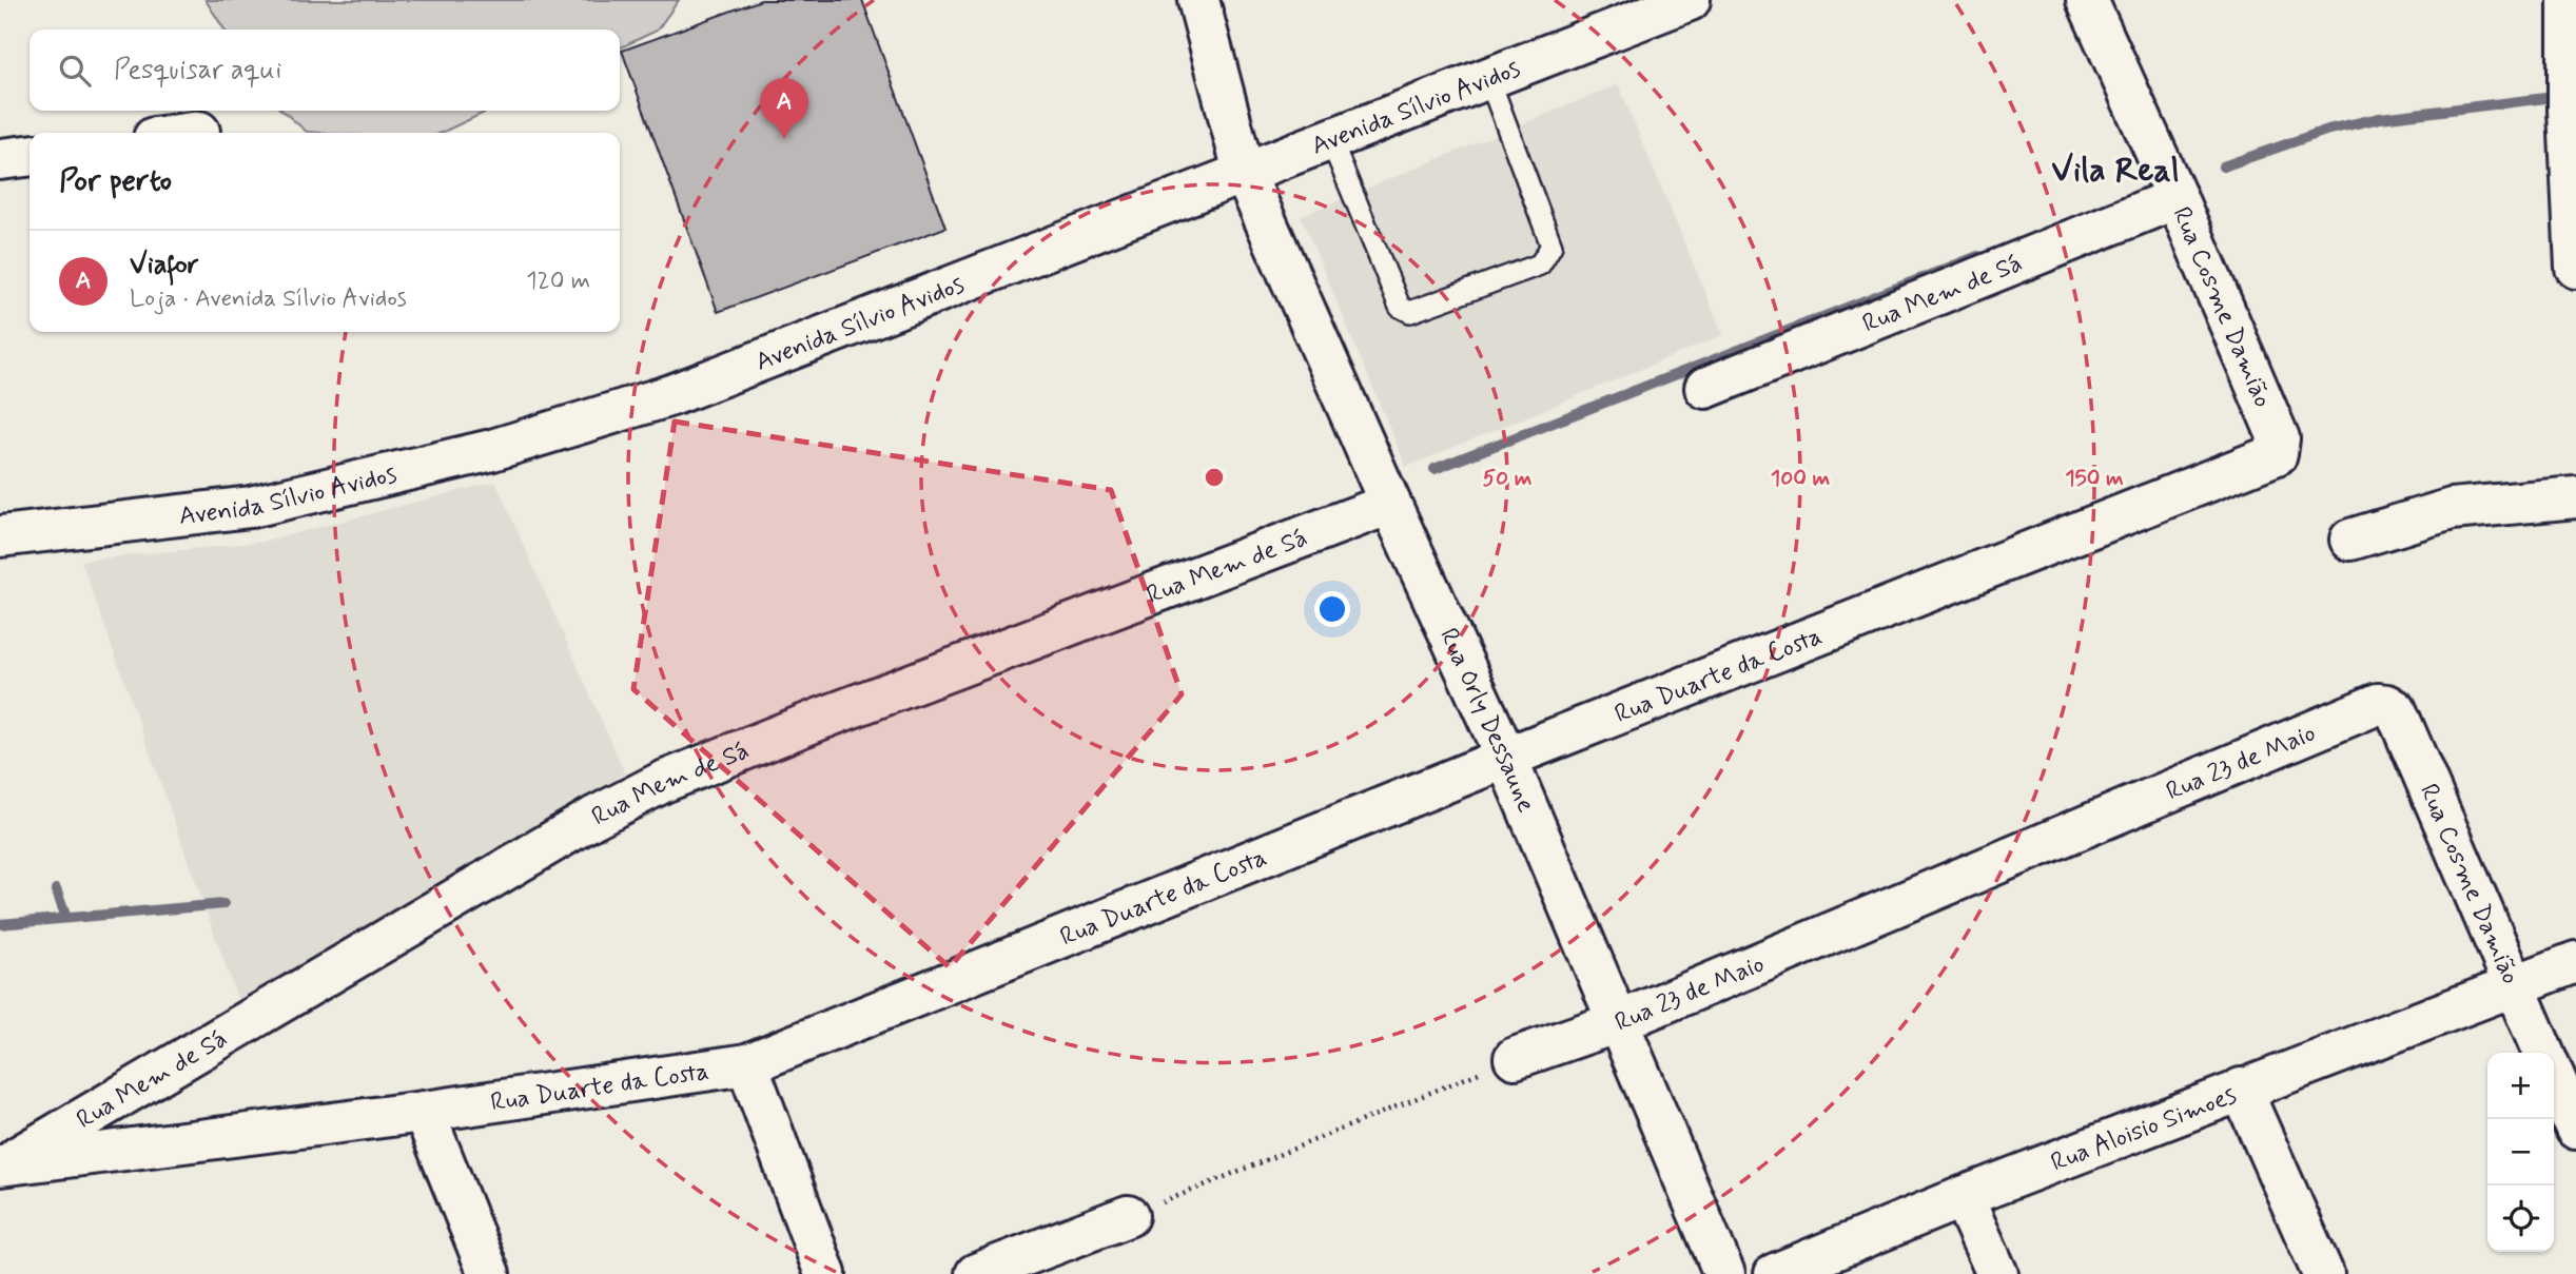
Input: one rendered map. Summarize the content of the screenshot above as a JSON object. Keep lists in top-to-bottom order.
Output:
{
  "streets": {
    "street": [
      "Avenida Sílvio Avidos",
      "Rua Mem de Sá",
      "Rua Cosme Damião",
      "Rua Duarte da Costa",
      "Rua Orly Dessaune",
      "Rua 23 de Maio",
      "Rua Aloisio Simoes"
    ]
  },
  "crossings": [
    ["Avenida Sílvio Avidos", "Rua Orly Dessaune"],
    ["Rua Mem de Sá", "Rua Cosme Damião"],
    ["Rua Mem de Sá", "Rua Duarte da Costa"],
    ["Rua Mem de Sá", "Rua Orly Dessaune"],
    ["Rua Cosme Damião", "Rua Duarte da Costa"],
    ["Rua Cosme Damião", "Rua 23 de Maio"],
    ["Rua Cosme Damião", "Rua Aloisio Simoes"],
    ["Rua Duarte da Costa", "Rua Orly Dessaune"],
    ["Rua Orly Dessaune", "Rua 23 de Maio"]
  ],
  "districts": ["Vila Real"],
  "page": {
    "search": "Pesquisar aqui",
    "pins": "A",
    "heading": "Por perto",
    "list": [
      {
        "mark": "A",
        "name": "Viafor",
        "note": "Loja · Avenida Sílvio Avidos",
        "value": "120 m"
      }
    ],
    "map_buttons": ["+", "−"]
  },
  "rings": ["50 m", "100 m", "150 m"]
}
